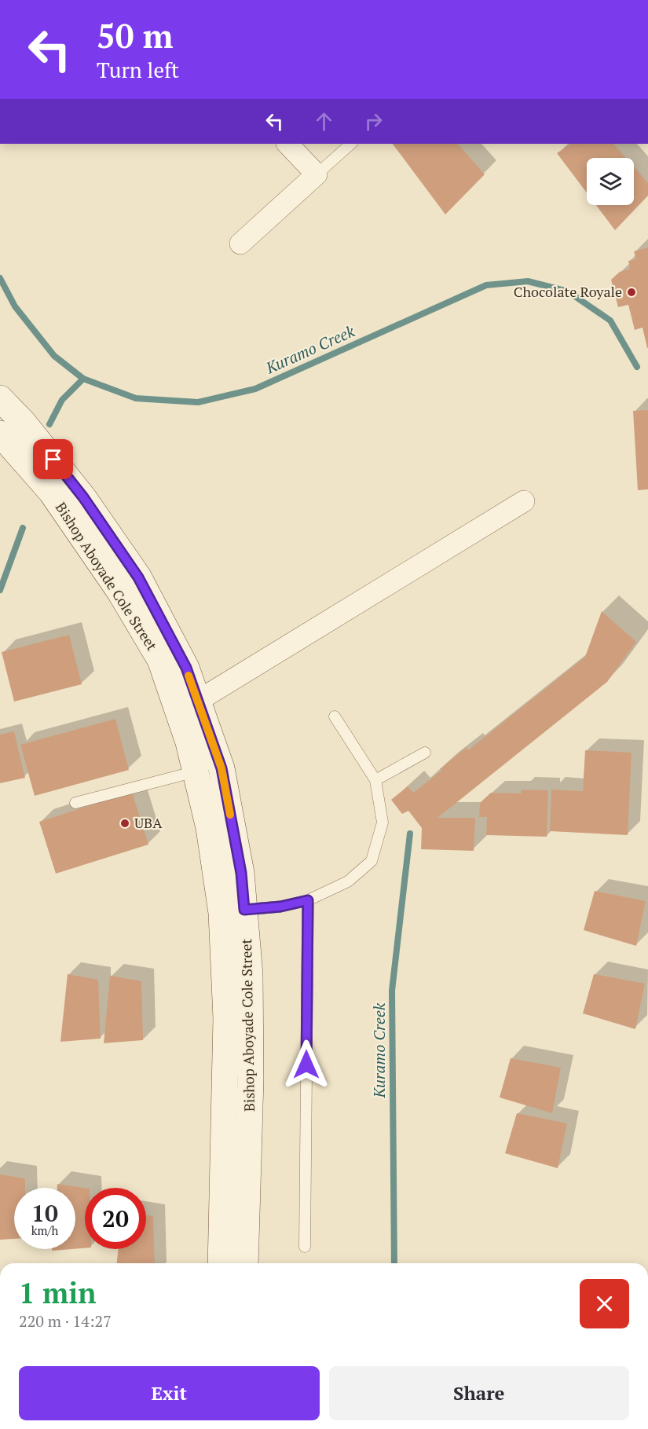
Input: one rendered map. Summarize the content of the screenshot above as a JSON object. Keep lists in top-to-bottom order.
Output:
{
  "streets": {
    "street": ["Bishop Aboyade Cole Street"]
  },
  "water": ["Kuramo Creek"],
  "places": ["Chocolate Royale", "UBA"],
  "page": {
    "turn": ["50 m", "Turn left"],
    "speed": "10 km/h",
    "limit": "20",
    "heading": ["1 min", "220 m · 14:27"],
    "buttons": ["Exit", "Share"]
  }
}
